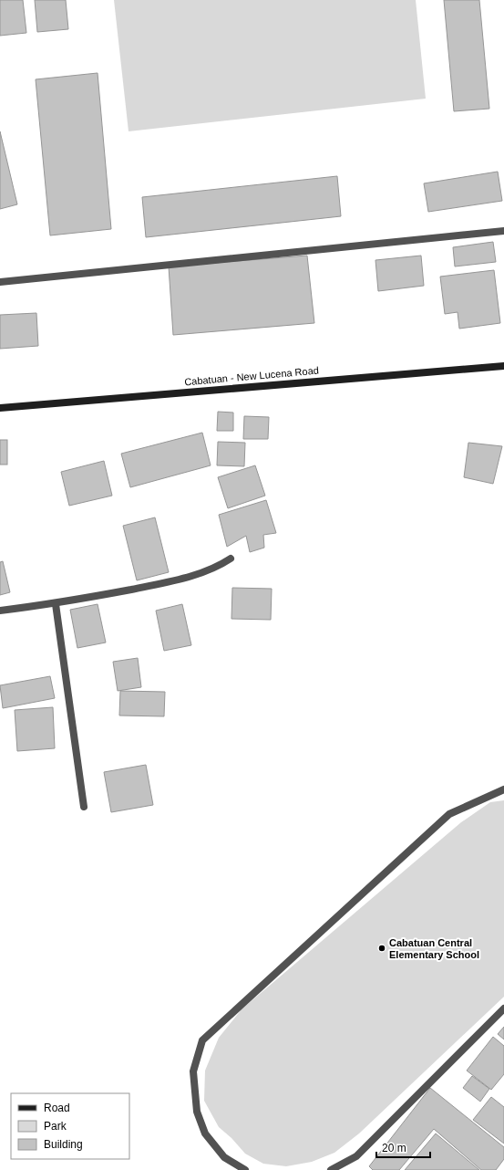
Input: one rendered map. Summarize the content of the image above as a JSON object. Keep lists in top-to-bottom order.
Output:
{
  "streets": {
    "main road": ["Cabatuan - New Lucena Road"]
  },
  "places": ["Cabatuan Central Elementary School"],
  "legend": ["Road", "Park", "Building"],
  "scale_bar": "20 m"
}
